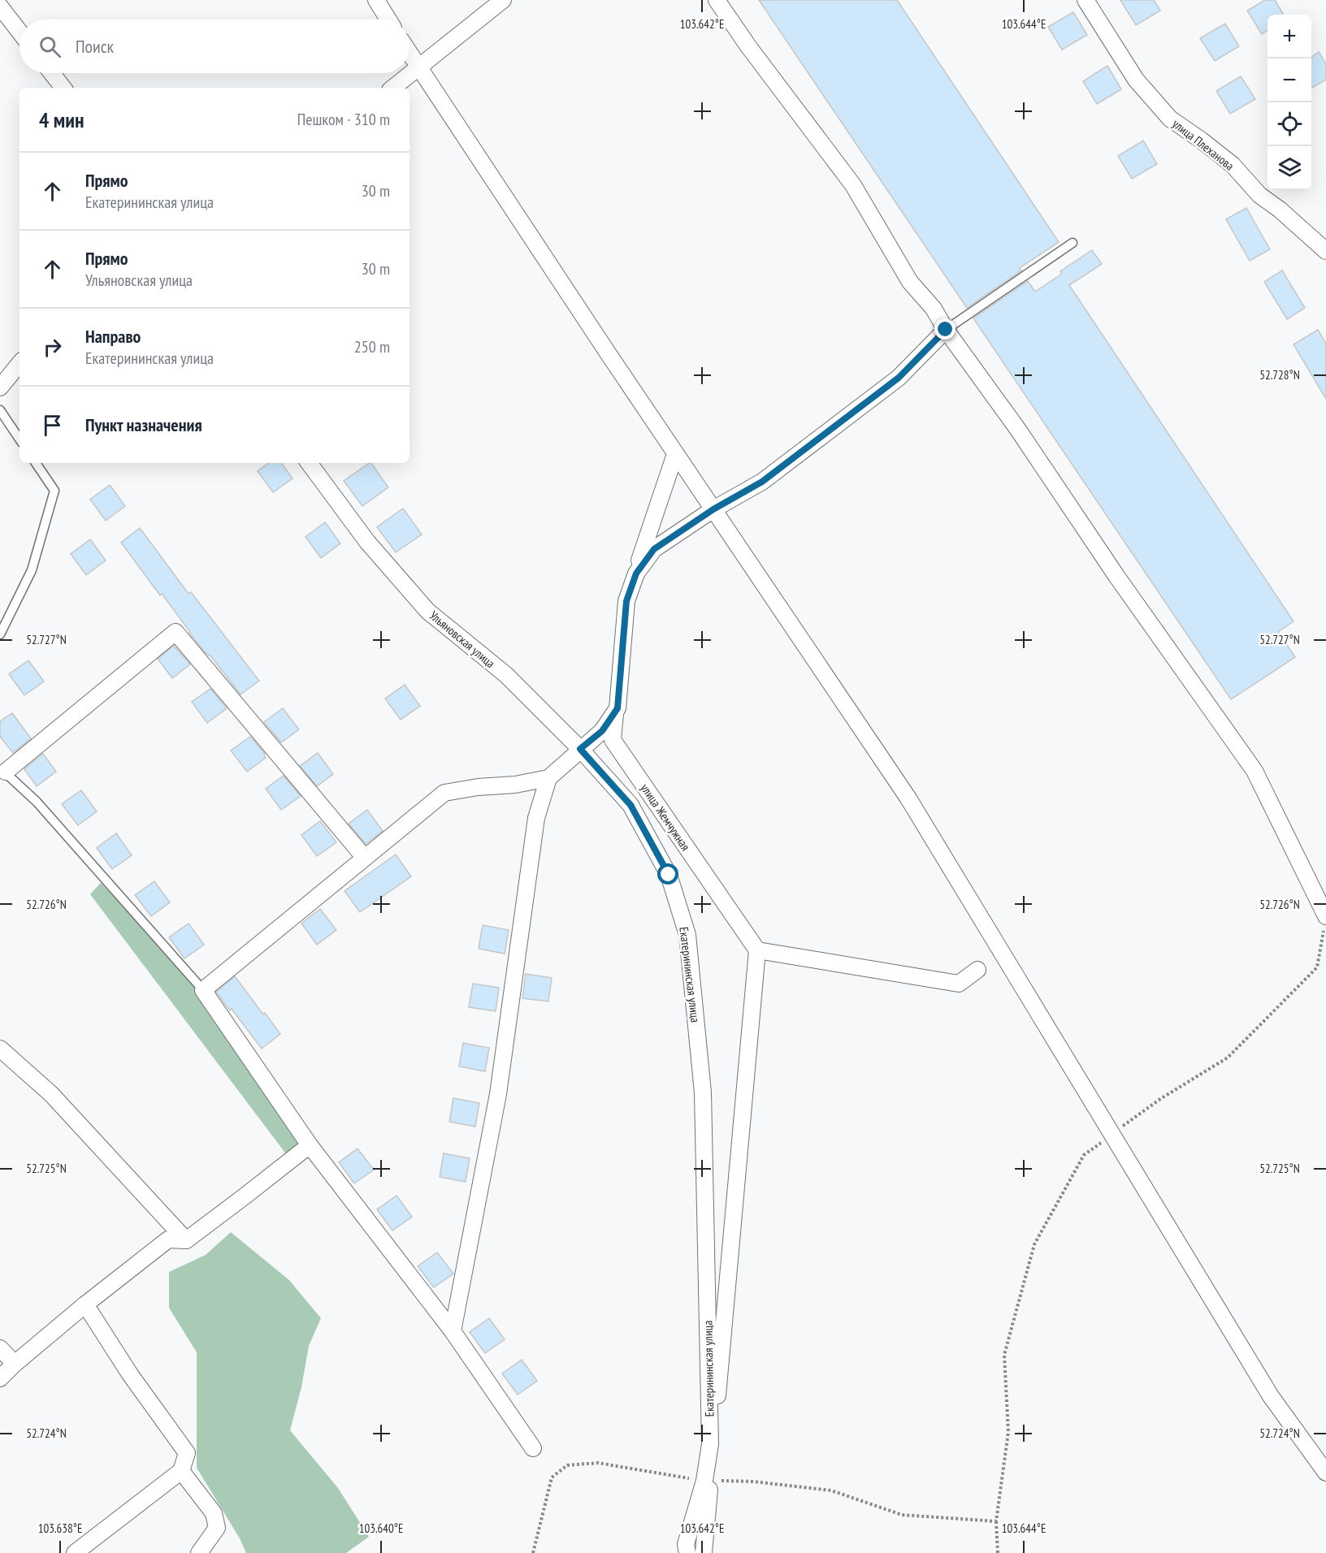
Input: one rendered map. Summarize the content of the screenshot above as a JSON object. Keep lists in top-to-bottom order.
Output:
{
  "streets": {
    "street": [
      "улица Плеханова",
      "Ульяновская улица",
      "улица Жемчужная",
      "Екатерининская улица"
    ]
  },
  "crossings": [
    ["Ульяновская улица", "Екатерининская улица"],
    ["улица Жемчужная", "Екатерининская улица"]
  ],
  "page": {
    "map_buttons": ["+", "−"],
    "search": "Поиск",
    "heading": ["4 мин", "Пешком · 310 m"],
    "list": [
      ["Прямо", "Екатерининская улица", "30 m"],
      ["Прямо", "Ульяновская улица", "30 m"],
      ["Направо", "Екатерининская улица", "250 m"],
      "Пункт назначения"
    ]
  },
  "coordinates": [
    "103.642°E",
    "103.644°E",
    "52.728°N",
    "52.727°N",
    "52.726°N",
    "52.725°N",
    "52.724°N",
    "103.638°E",
    "103.640°E"
  ]
}
